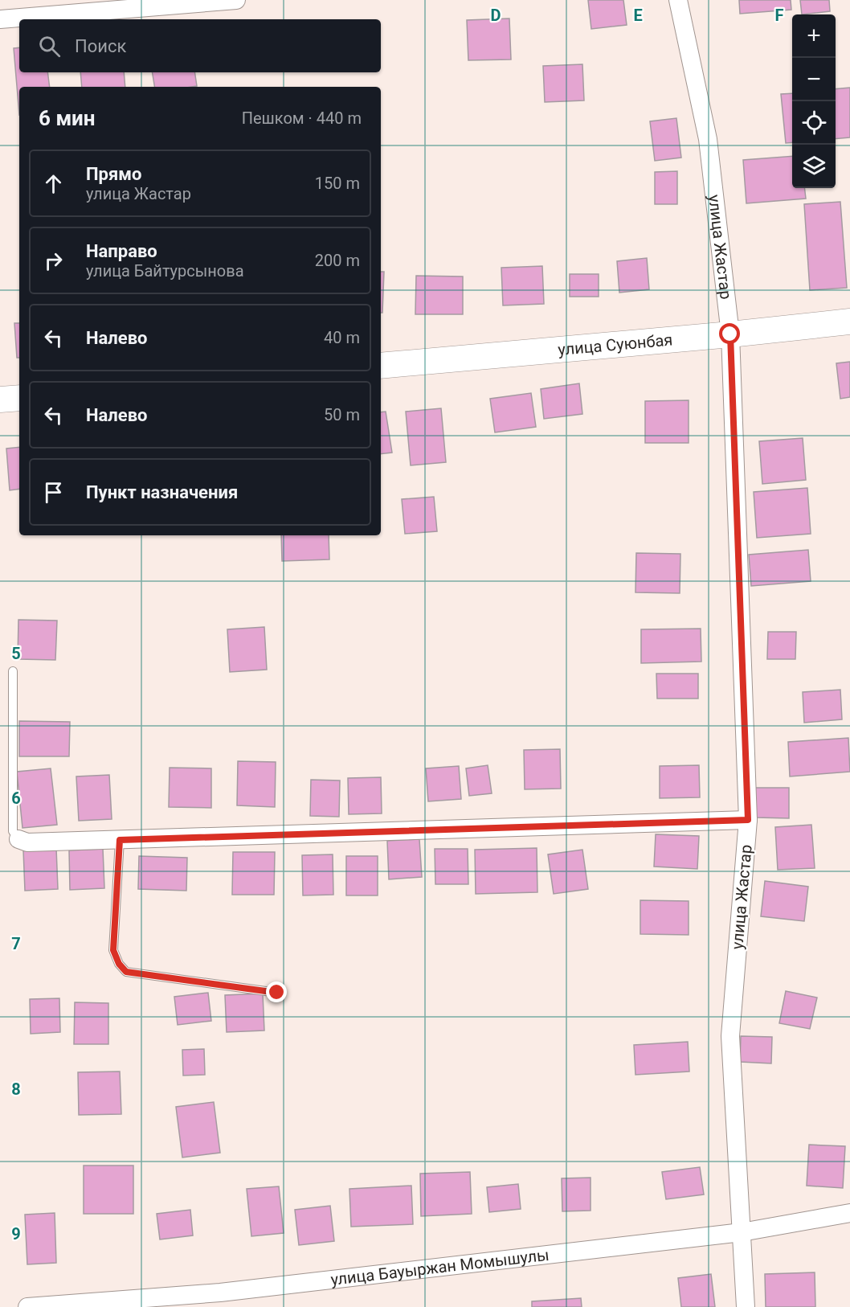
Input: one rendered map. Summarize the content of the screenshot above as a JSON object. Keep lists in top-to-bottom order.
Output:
{
  "streets": {
    "main road": ["улица Суюнбая"],
    "street": ["улица Жастар", "улица Бауыржан Момышулы"]
  },
  "crossings": [
    ["улица Жастар", "улица Суюнбая"],
    ["улица Жастар", "улица Бауыржан Момышулы"]
  ],
  "page": {
    "map_buttons": ["+", "−"],
    "search": "Поиск",
    "heading": ["6 мин", "Пешком · 440 m"],
    "list": [
      ["Прямо", "улица Жастар", "150 m"],
      ["Направо", "улица Байтурсынова", "200 m"],
      ["Налево", "40 m"],
      ["Налево", "50 m"],
      "Пункт назначения"
    ]
  },
  "grid": {
    "columns": ["D", "E", "F"],
    "rows": [
      "5",
      "6",
      "7",
      "8",
      "9"
    ]
  }
}
